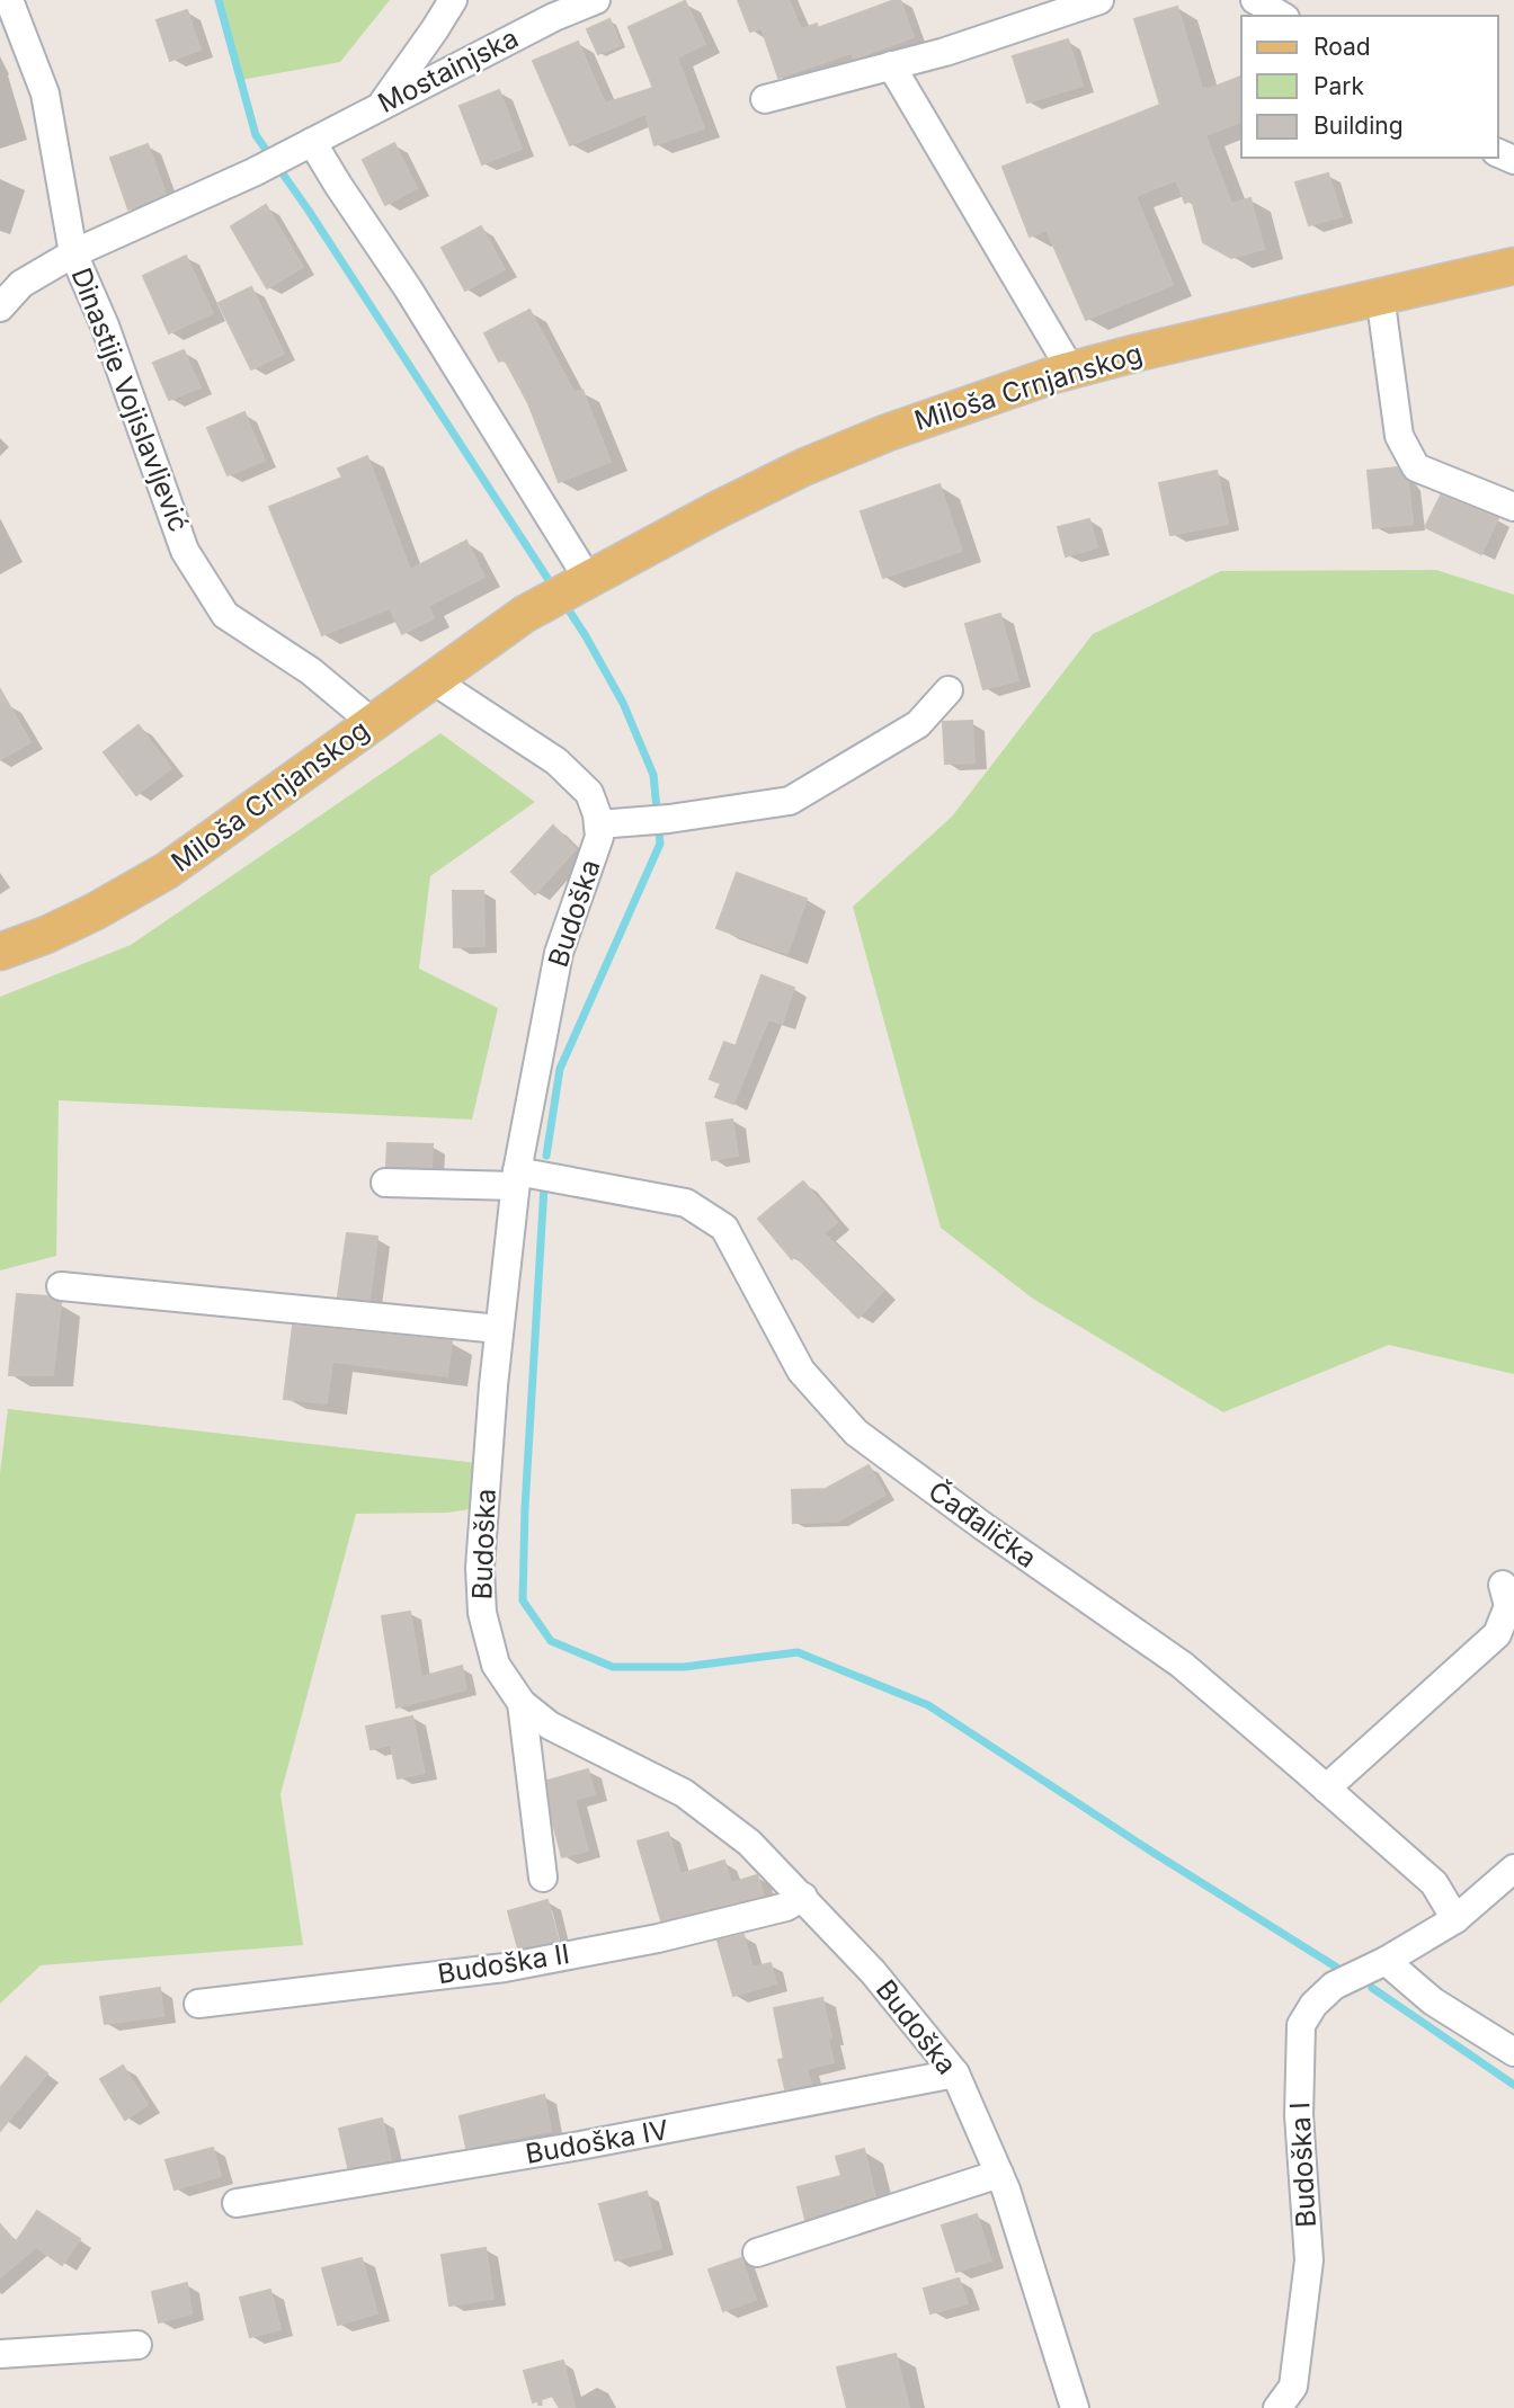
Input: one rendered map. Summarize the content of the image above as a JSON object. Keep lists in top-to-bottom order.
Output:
{
  "streets": {
    "main road": ["Miloša Crnjanskog"],
    "street": [
      "Mostainjska",
      "Dinastije Vojislavljević",
      "Budoška",
      "Čađalička",
      "Budoška II",
      "Budoška IV",
      "Budoška I"
    ]
  },
  "crossings": [
    ["Mostainjska", "Dinastije Vojislavljević"],
    ["Miloša Crnjanskog", "Dinastije Vojislavljević"],
    ["Miloša Crnjanskog", "Budoška"],
    ["Budoška", "Čađalička"],
    ["Budoška", "Budoška II"],
    ["Budoška", "Budoška IV"]
  ],
  "legend": ["Road", "Park", "Building"]
}
